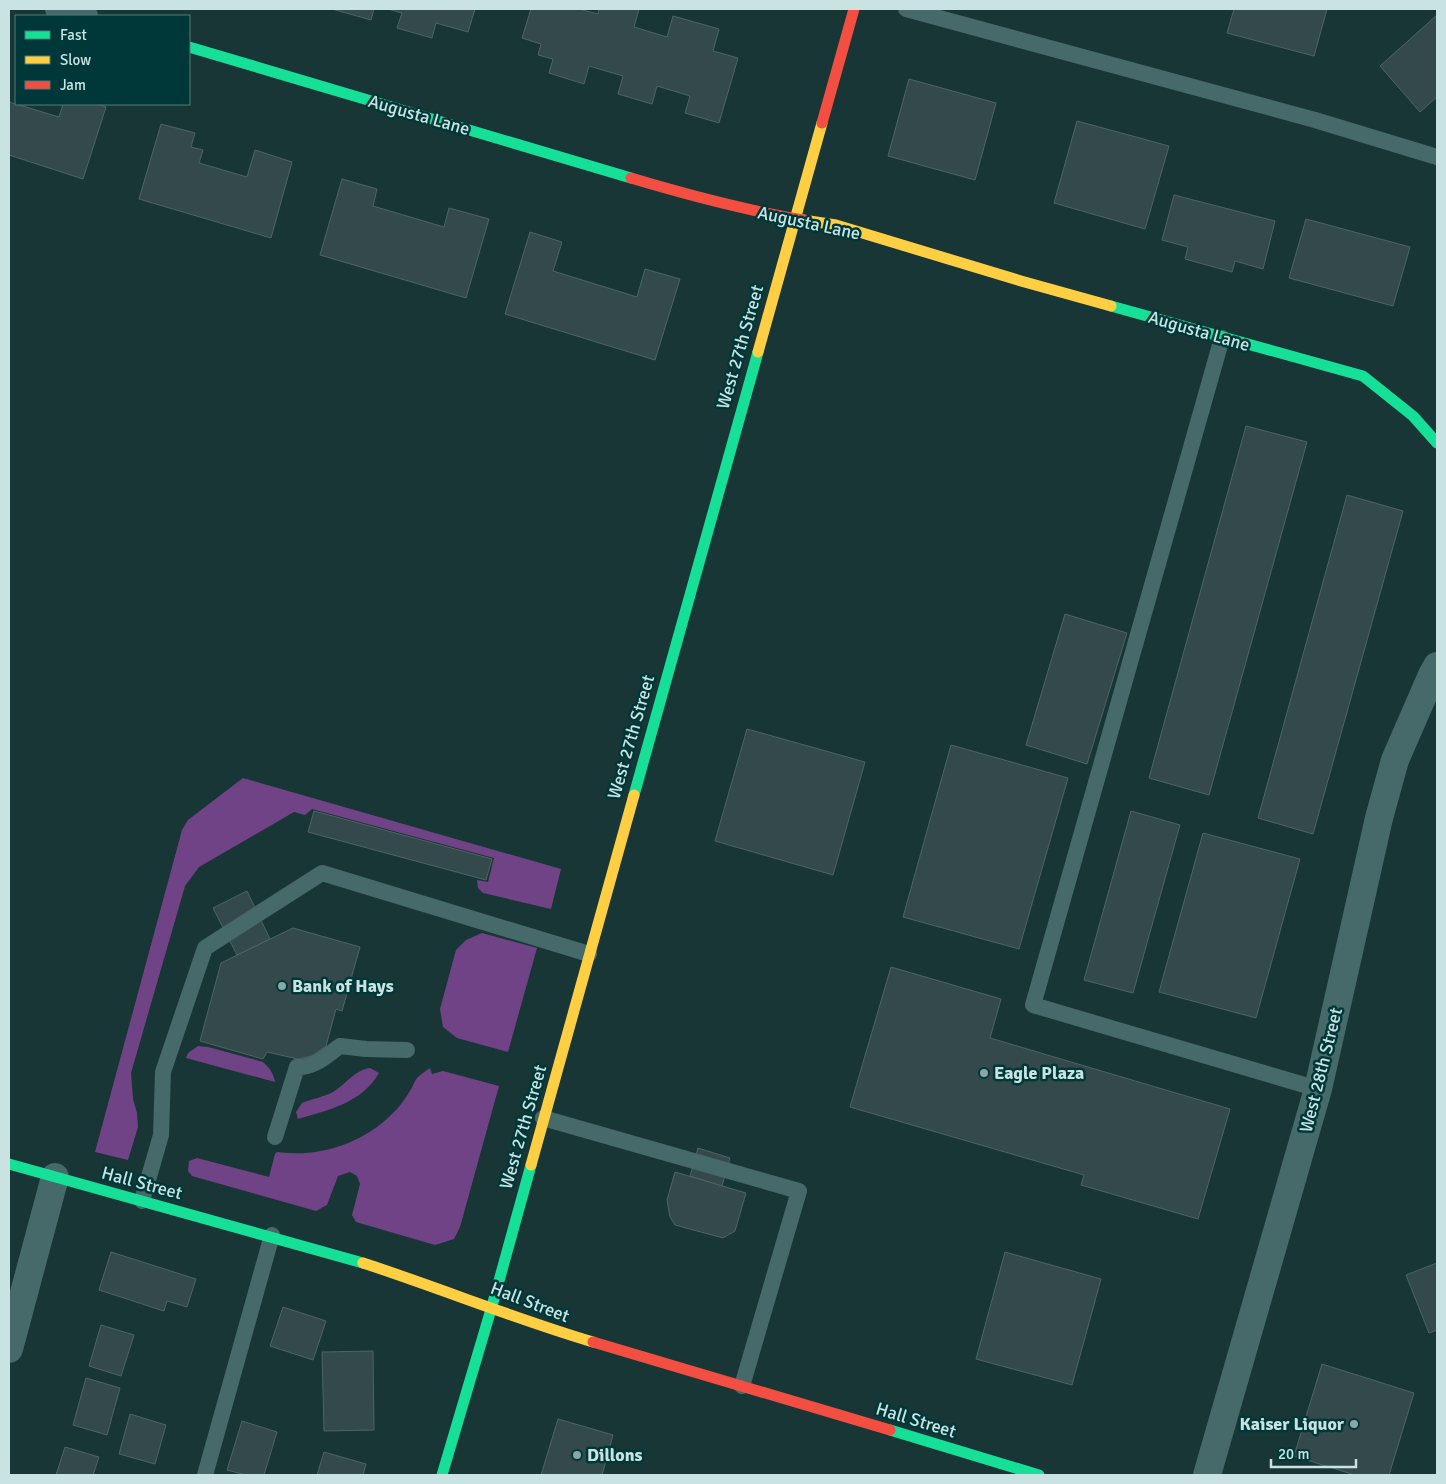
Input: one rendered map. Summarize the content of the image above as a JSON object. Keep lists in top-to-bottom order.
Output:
{
  "streets": {
    "street": [
      "Augusta Lane",
      "West 27th Street",
      "West 28th Street",
      "Hall Street"
    ]
  },
  "crossings": [
    ["Augusta Lane", "West 27th Street"],
    ["West 27th Street", "Hall Street"]
  ],
  "places": [
    "Bank of Hays",
    "Eagle Plaza",
    "Kaiser Liquor",
    "Dillons"
  ],
  "legend": ["Fast", "Slow", "Jam"],
  "scale_bar": "20 m"
}
